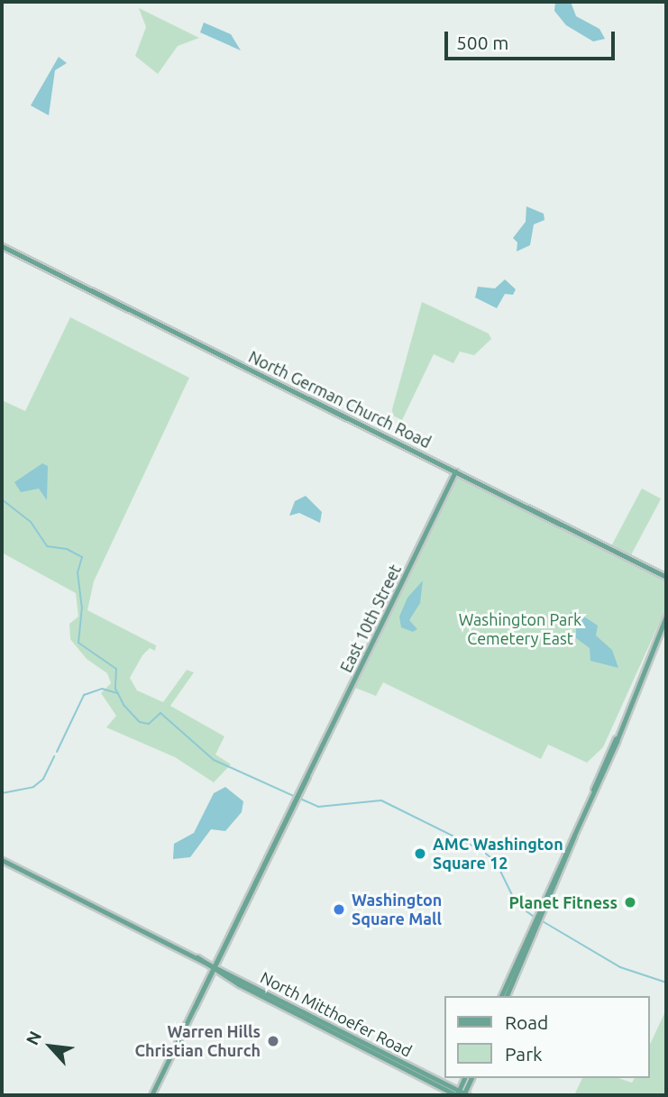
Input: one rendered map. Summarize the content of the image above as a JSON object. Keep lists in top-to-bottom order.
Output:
{
  "streets": {
    "main road": ["North German Church Road", "East 10th Street", "North Mitthoefer Road"]
  },
  "crossings": [
    ["North German Church Road", "East 10th Street"],
    ["East 10th Street", "North Mitthoefer Road"]
  ],
  "parks": ["Washington Park Cemetery East"],
  "places": [
    "AMC Washington Square 12",
    "Planet Fitness",
    "Washington Square Mall",
    "Warren Hills Christian Church"
  ],
  "legend": ["Road", "Park"],
  "scale_bar": "500 m",
  "north": "top left"
}
